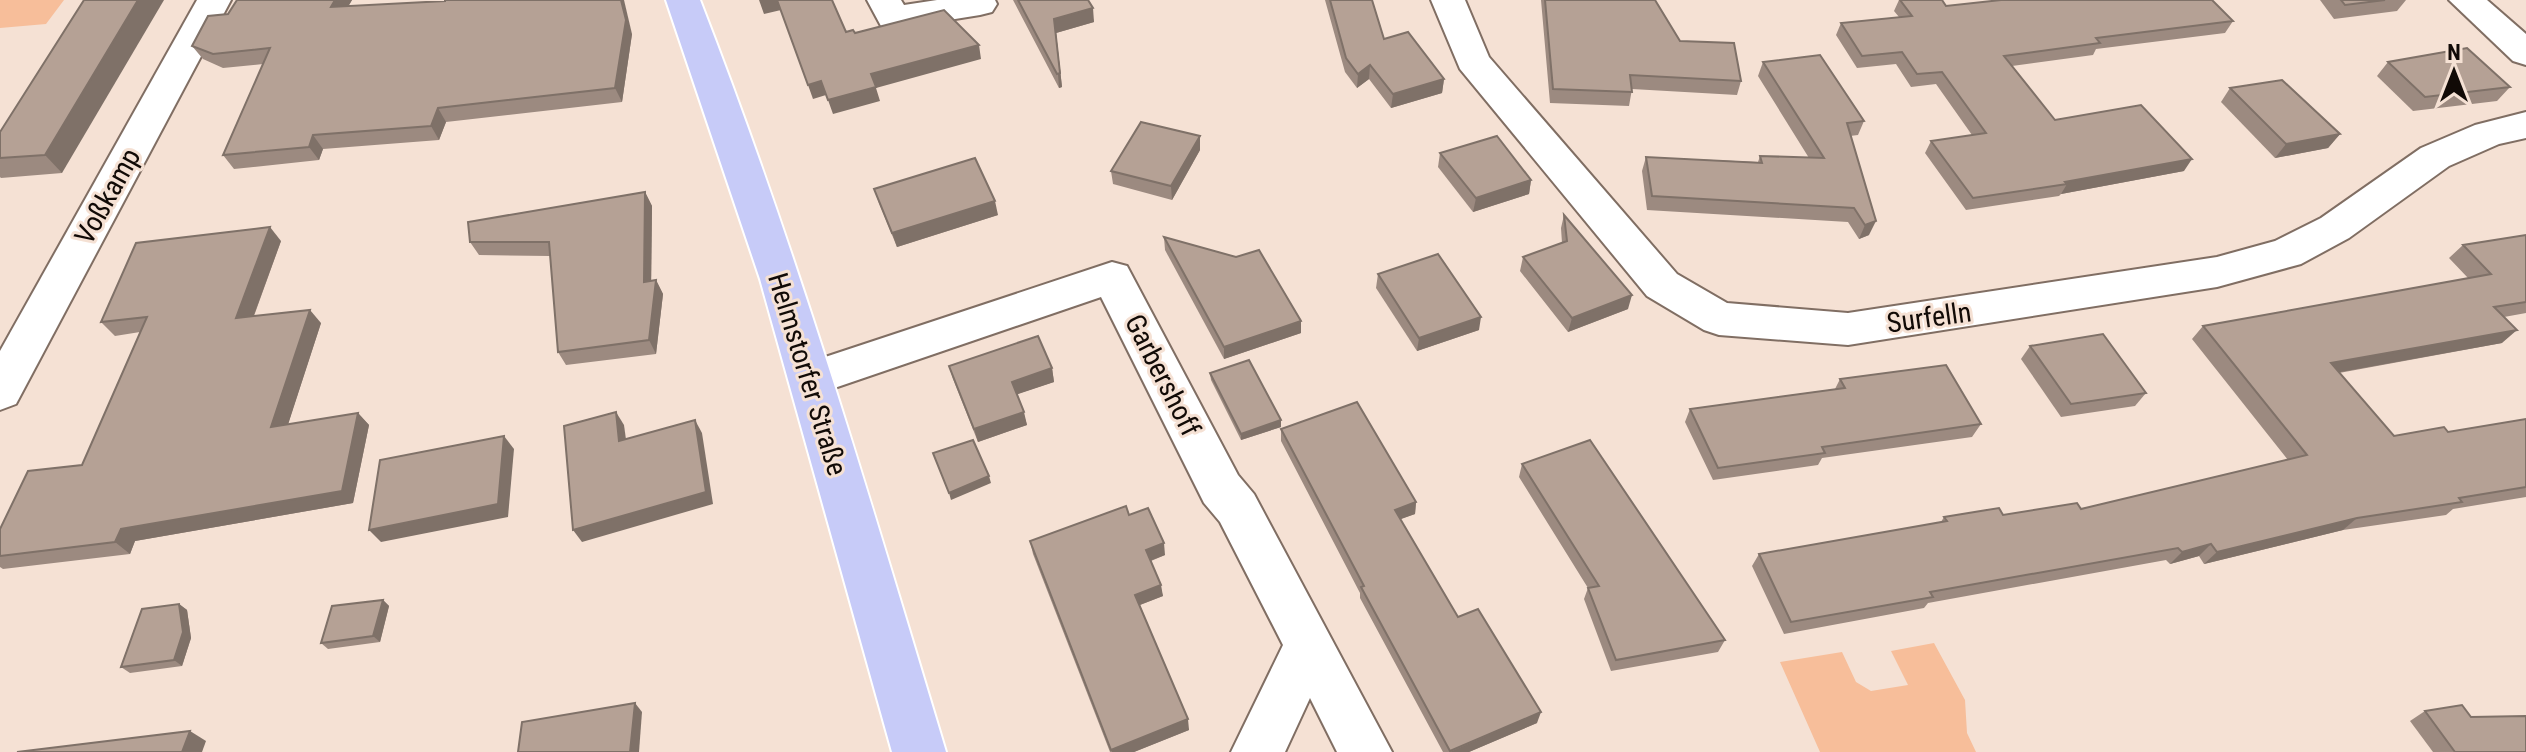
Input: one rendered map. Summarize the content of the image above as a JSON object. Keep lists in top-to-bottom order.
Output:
{
  "streets": {
    "main road": ["Helmstorfer Straße"],
    "street": ["Voßkamp", "Surfelln", "Garbershoff"]
  },
  "crossings": [
    ["Helmstorfer Straße", "Garbershoff"]
  ],
  "north": "top"
}
